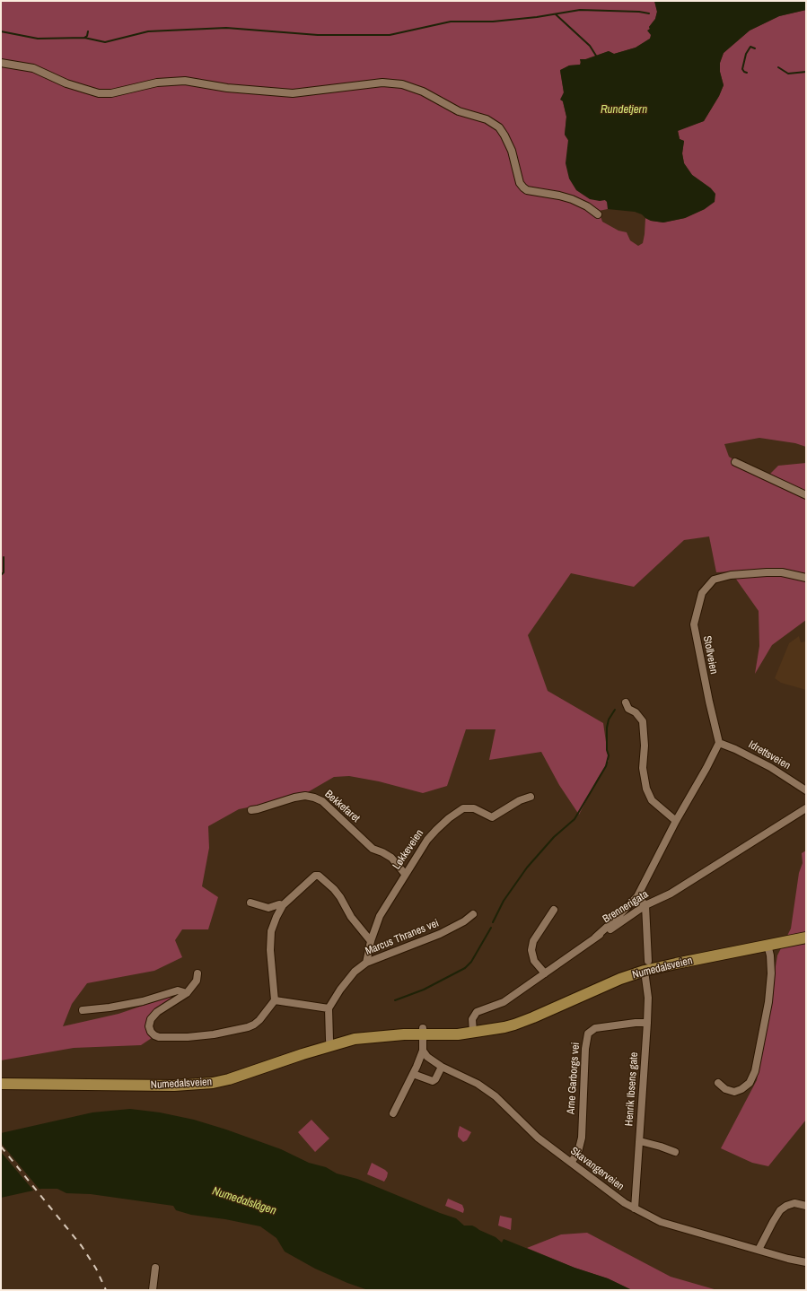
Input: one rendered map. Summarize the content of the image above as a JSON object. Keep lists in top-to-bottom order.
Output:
{
  "streets": {
    "main road": ["Numedalsveien"],
    "street": [
      "Stollveien",
      "Idrettsveien",
      "Bekkefaret",
      "Løkkeveien",
      "Brennerigata",
      "Marcus Thranes vei",
      "Arne Garborgs vei",
      "Henrik Ibsens gate",
      "Skavangerveien"
    ]
  },
  "crossings": [
    ["Stollveien", "Idrettsveien"],
    ["Bekkefaret", "Løkkeveien"],
    ["Løkkeveien", "Marcus Thranes vei"],
    ["Brennerigata", "Numedalsveien"],
    ["Brennerigata", "Henrik Ibsens gate"],
    ["Numedalsveien", "Henrik Ibsens gate"],
    ["Arne Garborgs vei", "Henrik Ibsens gate"],
    ["Arne Garborgs vei", "Skavangerveien"],
    ["Henrik Ibsens gate", "Skavangerveien"]
  ],
  "water": ["Rundetjern", "Numedalslågen"]
}
